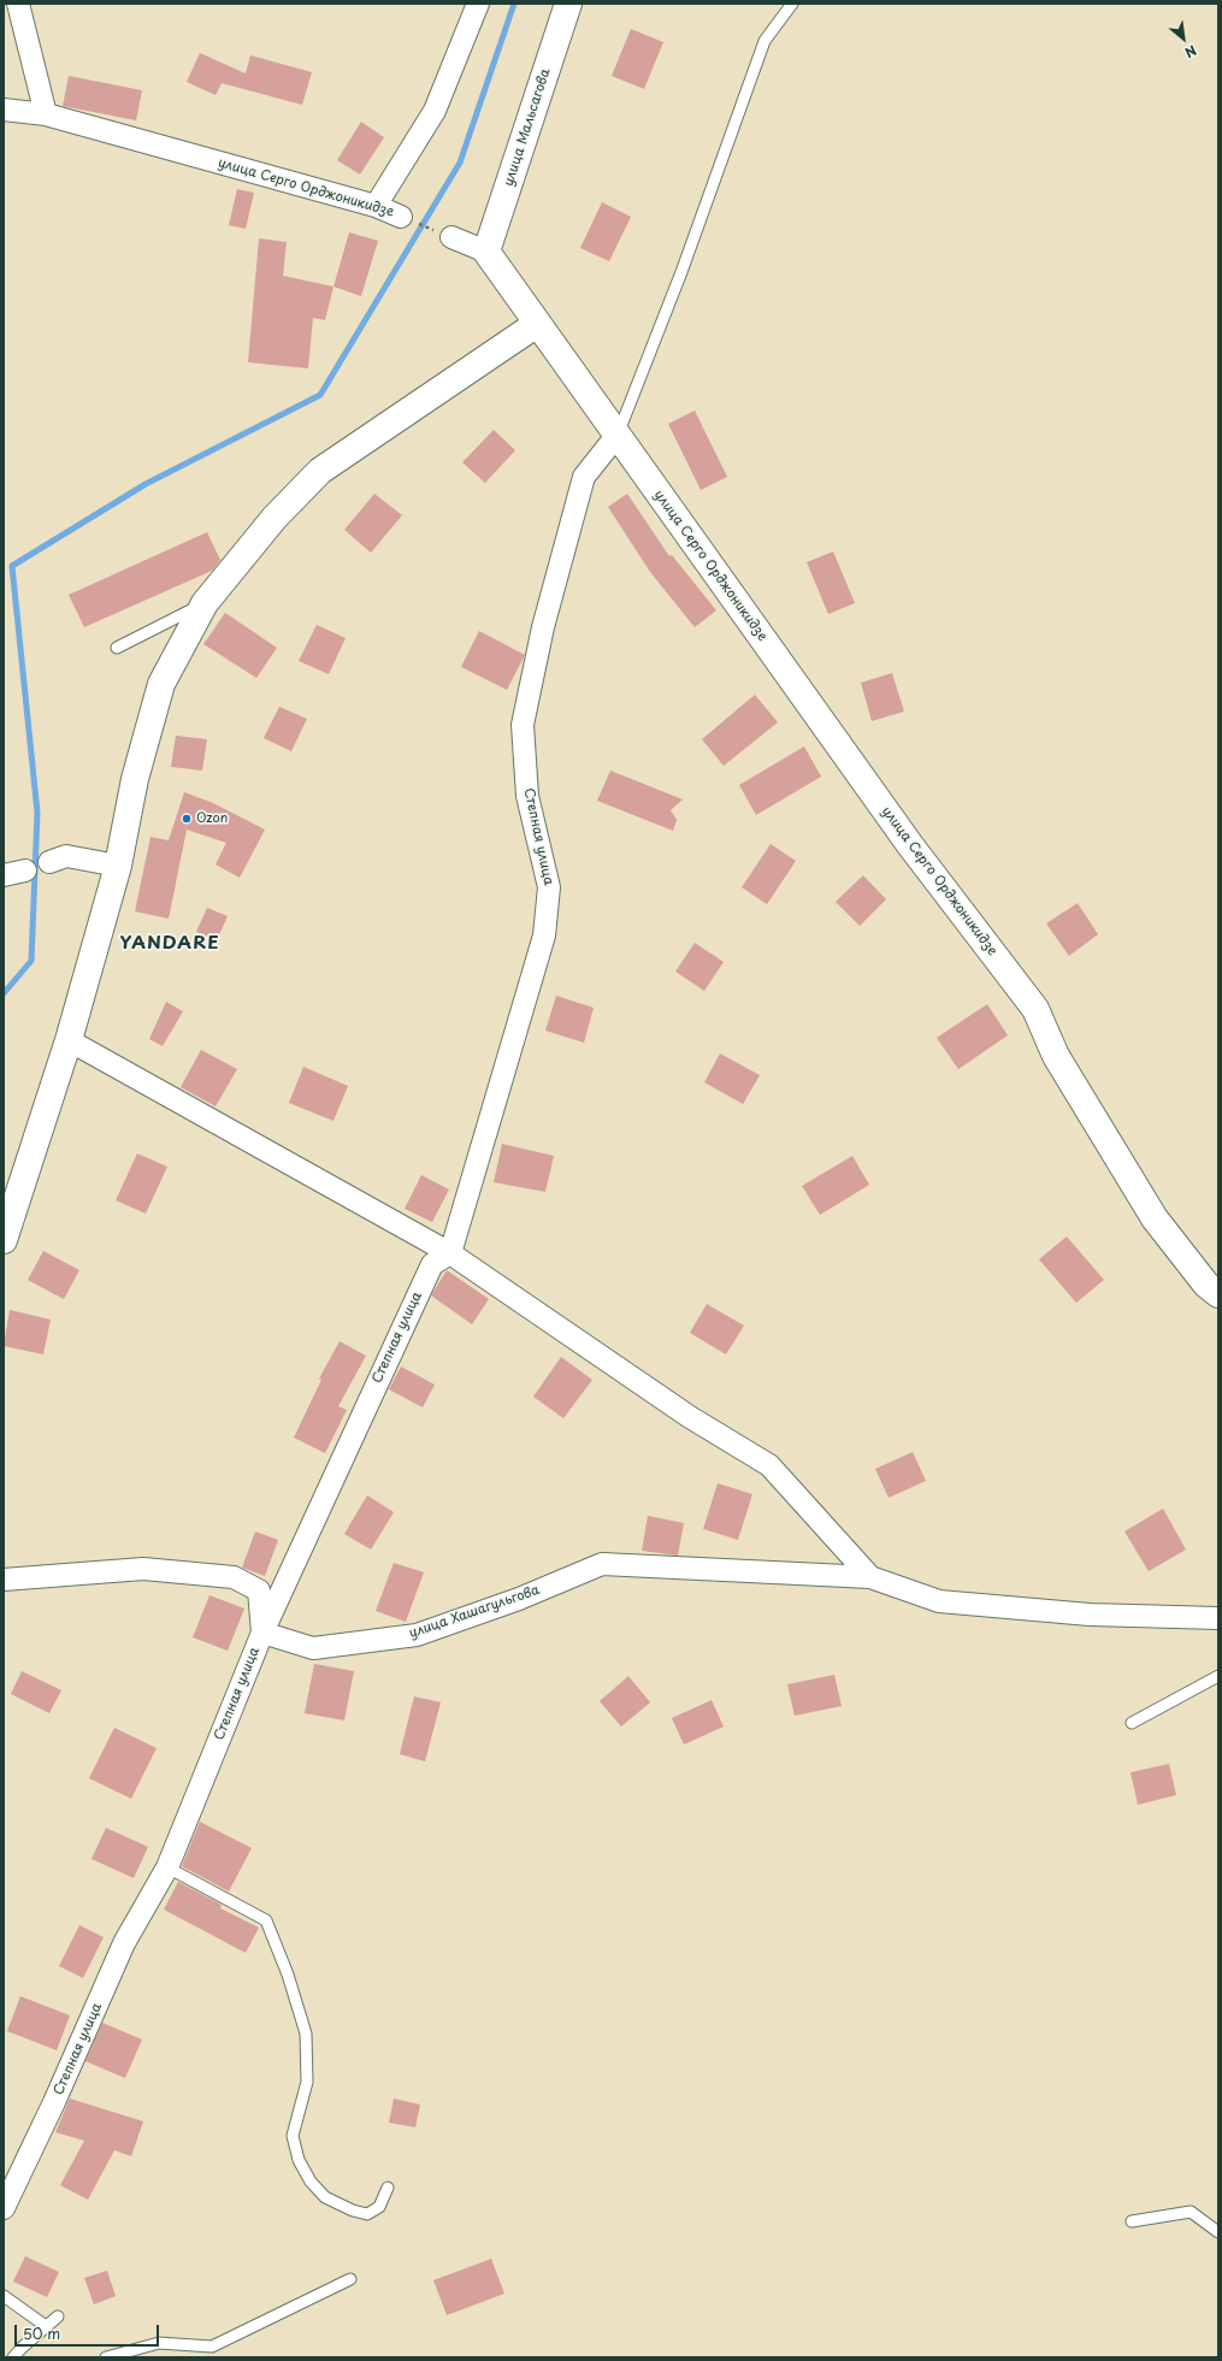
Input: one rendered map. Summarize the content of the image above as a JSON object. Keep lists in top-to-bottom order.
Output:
{
  "streets": {
    "street": [
      "улица Мальсагова",
      "улица Серго Орджоникидзе",
      "Степная улица",
      "улица Хашагульгова"
    ]
  },
  "crossings": [
    ["улица Мальсагова", "улица Серго Орджоникидзе"],
    ["улица Серго Орджоникидзе", "Степная улица"],
    ["Степная улица", "улица Хашагульгова"]
  ],
  "districts": ["YANDARE"],
  "places": ["Ozon"],
  "scale_bar": "50 m",
  "north": "bottom right"
}
